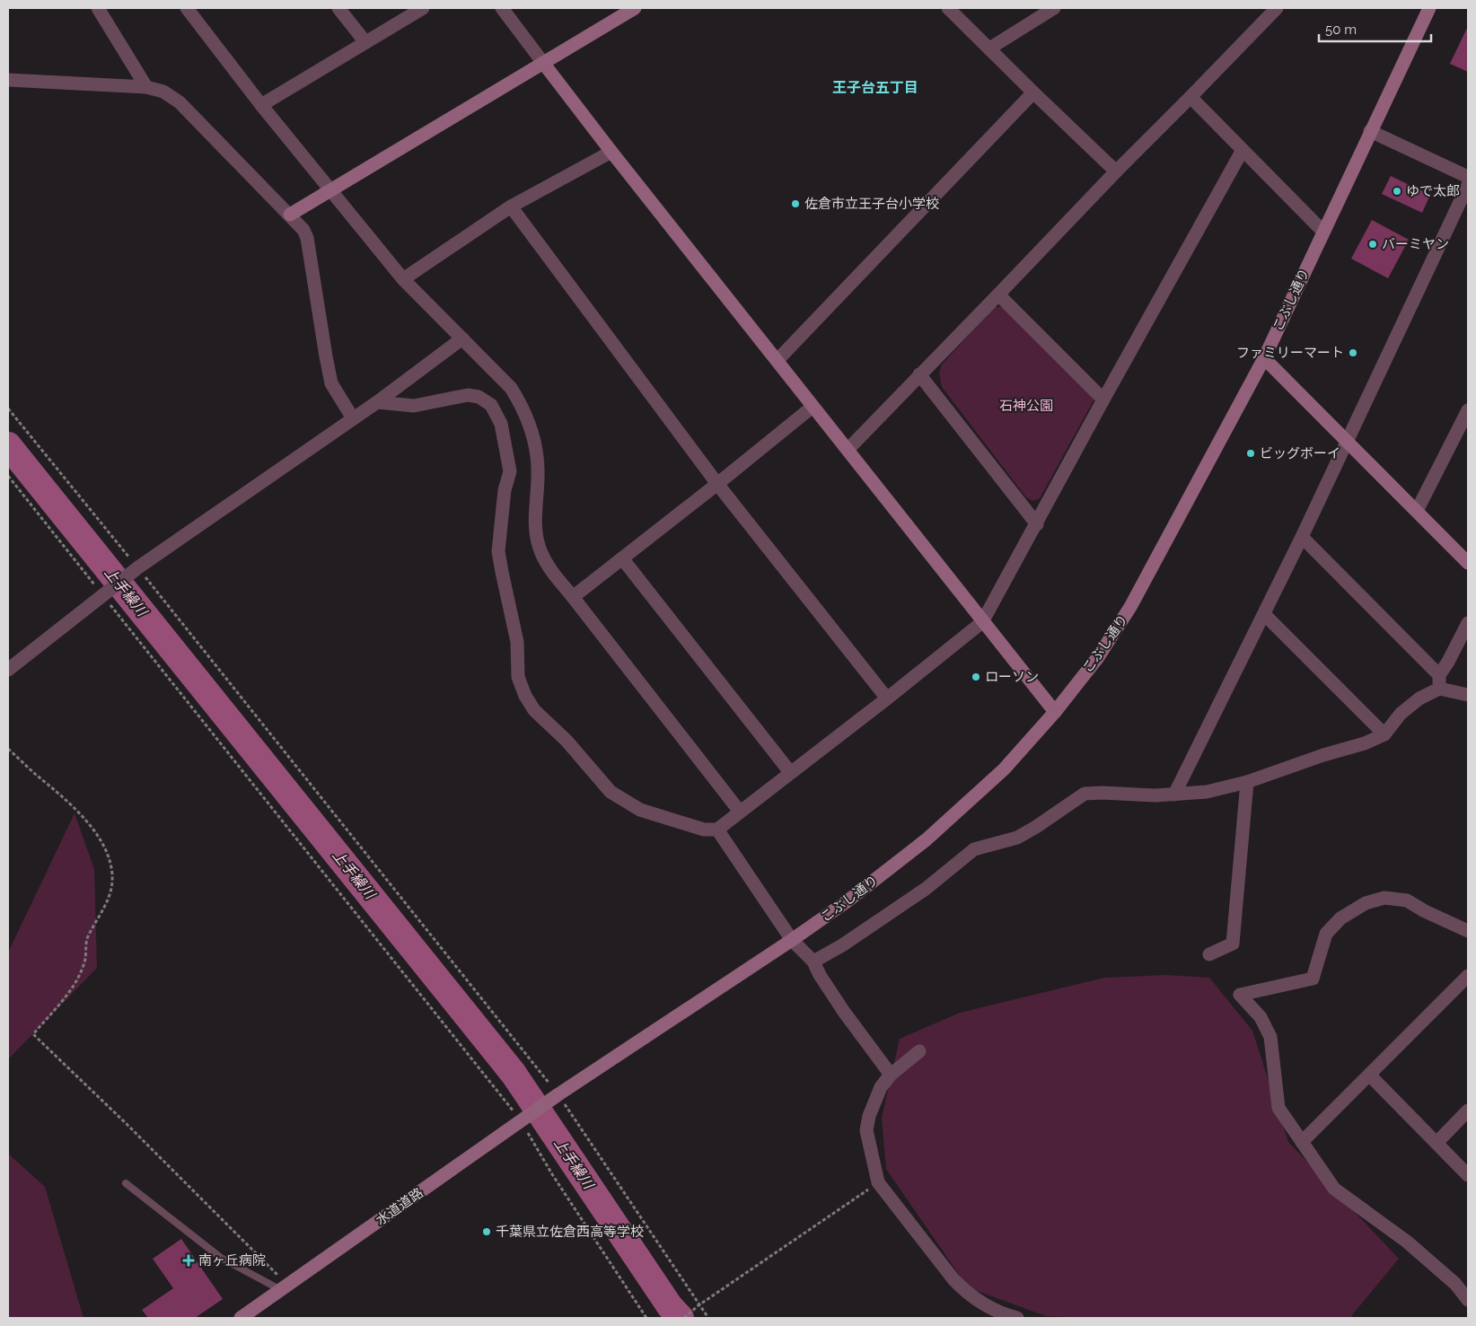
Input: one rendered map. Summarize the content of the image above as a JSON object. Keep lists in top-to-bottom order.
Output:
{
  "streets": {
    "street": ["こぶし通り", "水道道路"]
  },
  "crossings": [
    ["こぶし通り", "水道道路"]
  ],
  "districts": ["王子台五丁目"],
  "water": ["上手繰川"],
  "parks": ["石神公園"],
  "places": {
    "other": [
      "ゆで太郎",
      "佐倉市立王子台小学校",
      "バーミヤン",
      "ファミリーマート",
      "ビッグボーイ",
      "ローソン",
      "千葉県立佐倉西高等学校"
    ],
    "health": ["南ヶ丘病院"]
  },
  "scale_bar": "50 m"
}
